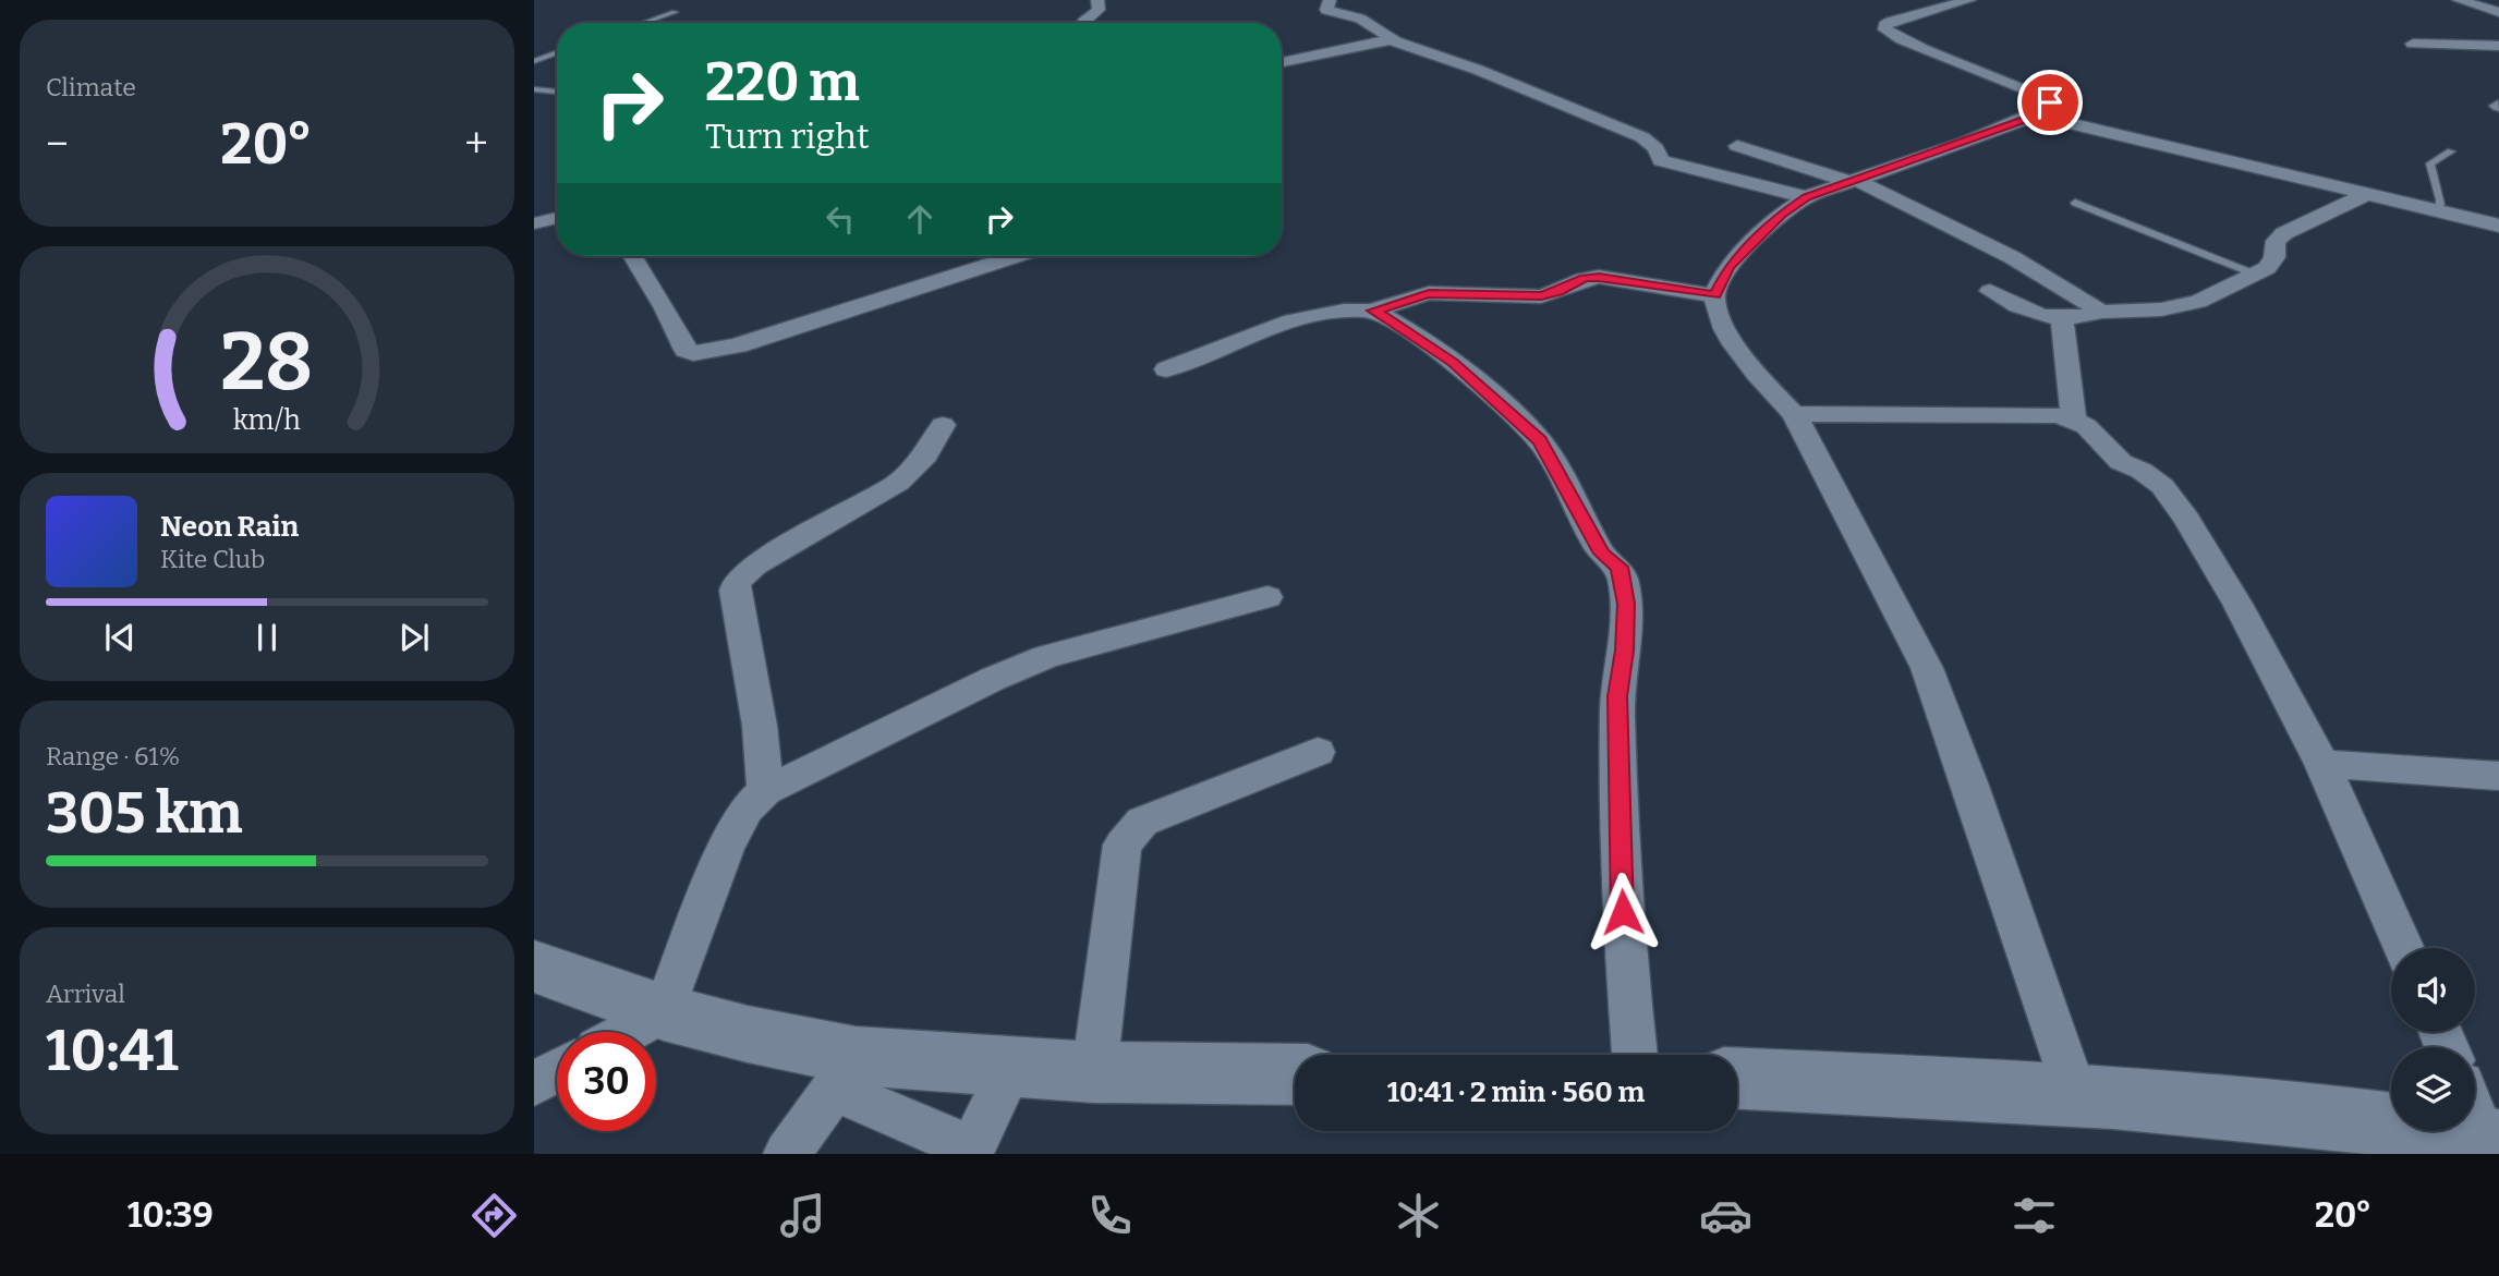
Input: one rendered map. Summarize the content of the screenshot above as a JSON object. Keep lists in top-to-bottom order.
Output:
{
  "page": {
    "tile": [
      "Climate",
      ["Range · 61%", "305 km"],
      ["Arrival", "10:41"]
    ],
    "turn": ["220 m", "Turn right"],
    "heat": ["−", "20°", "+"],
    "song": ["Neon Rain", "Kite Club"],
    "limit": "30",
    "trip": "10:41 · 2 min · 560 m",
    "tabs": ["10:39", "20°"],
    "gauge": ["28", "km/h"]
  }
}
